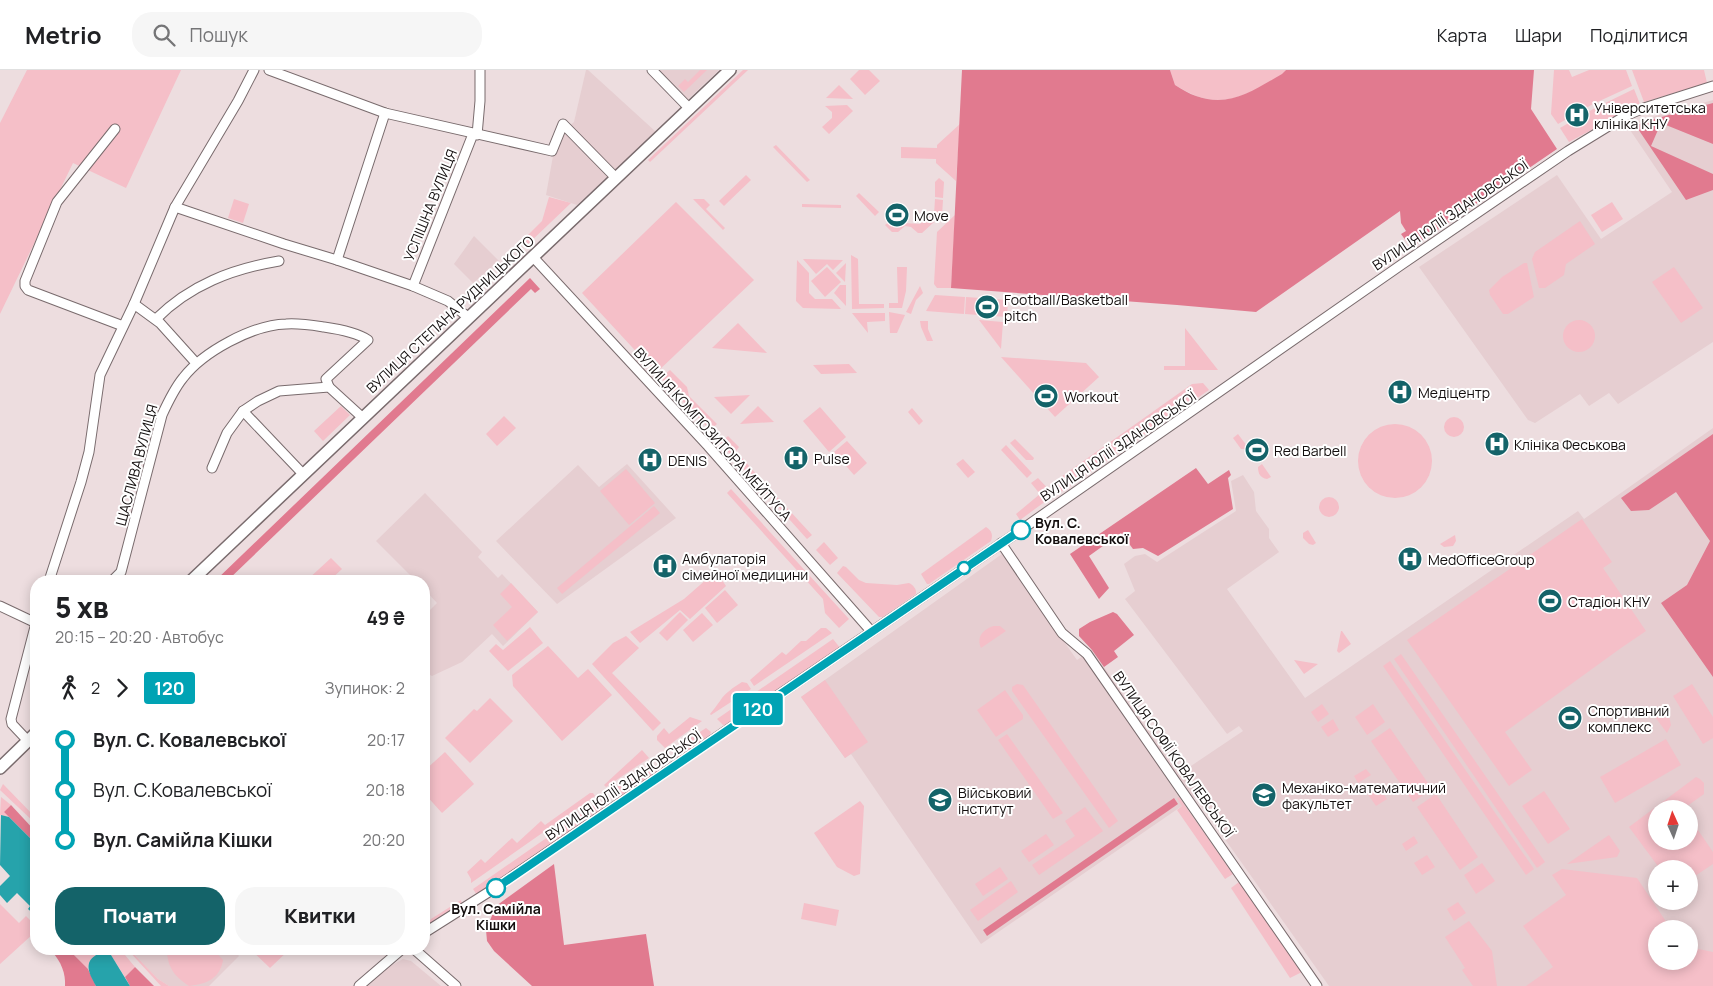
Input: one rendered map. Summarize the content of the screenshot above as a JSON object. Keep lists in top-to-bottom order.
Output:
{
  "streets": {
    "main road": ["ВУЛИЦЯ СТЕПАНА РУДНИЦЬКОГО"],
    "street": [
      "УСПІШНА ВУЛИЦЯ",
      "ВУЛИЦЯ ЮЛІЇ ЗДАНОВСЬКОЇ",
      "ВУЛИЦЯ КОМПОЗИТОРА МЕЙТУСА",
      "ЩАСЛИВА ВУЛИЦЯ",
      "ВУЛИЦЯ СОФІЇ КОВАЛЕВСЬКОЇ"
    ]
  },
  "crossings": [
    ["ВУЛИЦЯ ЮЛІЇ ЗДАНОВСЬКОЇ", "ВУЛИЦЯ КОМПОЗИТОРА МЕЙТУСА"],
    ["ВУЛИЦЯ ЮЛІЇ ЗДАНОВСЬКОЇ", "ВУЛИЦЯ СОФІЇ КОВАЛЕВСЬКОЇ"],
    ["ВУЛИЦЯ СТЕПАНА РУДНИЦЬКОГО", "ВУЛИЦЯ КОМПОЗИТОРА МЕЙТУСА"]
  ],
  "places": {
    "hospital": [
      "Університетська клініка КНУ",
      "Медіцентр",
      "Клініка Феськова",
      "Pulse",
      "DENIS",
      "MedOfficeGroup",
      "Амбулаторія сімейної медицини"
    ],
    "sports": [
      "Move",
      "Football/Basketball pitch",
      "Workout",
      "Red Barbell",
      "Стадіон КНУ",
      "Спортивний комплекс"
    ],
    "other": ["Вул. С. Ковалевської", "Вул. Самійла Кішки"],
    "school or university": ["Механіко-математичний факультет", "Військовий інститут"]
  },
  "lines": ["bus line 120"],
  "north": "top",
  "page": {
    "header": "Metrio",
    "search": "Пошук",
    "nav": ["Карта", "Шари", "Поділитися"],
    "on_map": "120",
    "heading": ["5 хв", "20:15 – 20:20 · Автобус", "49 ₴"],
    "legs": ["2", "120", "Зупинок: 2"],
    "list": [
      {
        "name": "Вул. С. Ковалевської",
        "value": "20:17"
      },
      {
        "name": "Вул. С.Ковалевської",
        "value": "20:18"
      },
      {
        "name": "Вул. Самійла Кішки",
        "value": "20:20"
      }
    ],
    "map_buttons": ["+", "−"],
    "buttons": ["Почати", "Квитки"]
  }
}
